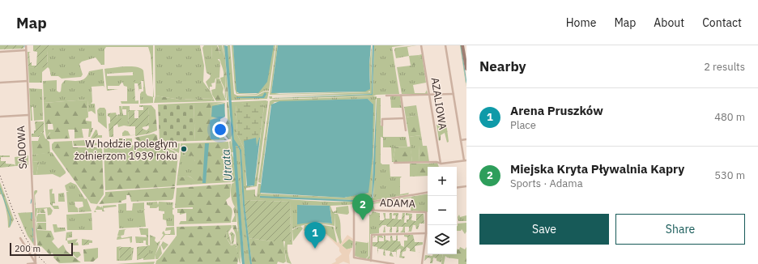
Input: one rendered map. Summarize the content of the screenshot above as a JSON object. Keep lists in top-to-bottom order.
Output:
{
  "streets": {
    "street": ["AZALIOWA", "SADOWA", "ADAMA"]
  },
  "water": ["Utrata"],
  "places": ["W hołdzie poległym żołnierzom 1939 roku"],
  "scale_bar": "200 m",
  "page": {
    "header": "Map",
    "nav": [
      "Home",
      "Map",
      "About",
      "Contact"
    ],
    "heading": ["Nearby", "2 results"],
    "list": [
      {
        "mark": "1",
        "name": "Arena Pruszków",
        "note": "Place",
        "value": "480 m"
      },
      {
        "mark": "2",
        "name": "Miejska Kryta Pływalnia Kapry",
        "note": "Sports · Adama",
        "value": "530 m"
      }
    ],
    "map_buttons": ["+", "−"],
    "pins": ["2", "1"],
    "buttons": ["Save", "Share"],
    "scale": "200 m"
  }
}
